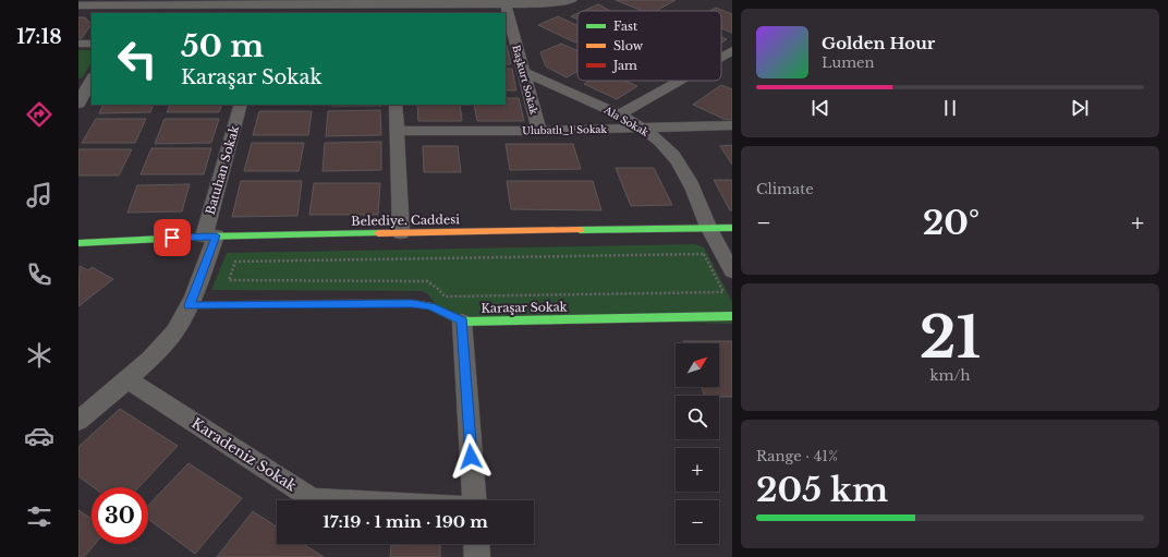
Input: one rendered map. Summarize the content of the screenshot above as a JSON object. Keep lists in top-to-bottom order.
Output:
{
  "streets": {
    "street": [
      "Başkurt Sokak",
      "Ala Sokak",
      "Ulubatlı_1 Sokak",
      "Batuhan Sokak",
      "Belediye. Caddesi",
      "Karaşar Sokak",
      "Karadeniz Sokak"
    ]
  },
  "crossings": [
    ["Başkurt Sokak", "Ala Sokak"],
    ["Başkurt Sokak", "Ulubatlı_1 Sokak"],
    ["Ala Sokak", "Ulubatlı_1 Sokak"],
    ["Ala Sokak", "Belediye. Caddesi"],
    ["Batuhan Sokak", "Belediye. Caddesi"],
    ["Batuhan Sokak", "Karaşar Sokak"],
    ["Batuhan Sokak", "Karadeniz Sokak"]
  ],
  "legend": ["Fast", "Slow", "Jam"],
  "north": "top right",
  "page": {
    "tabs": "17:18",
    "turn": ["50 m", "Karaşar Sokak"],
    "song": ["Golden Hour", "Lumen"],
    "tile": [
      "Climate",
      ["21", "km/h"],
      ["Range · 41%", "205 km"]
    ],
    "heat": ["−", "20°", "+"],
    "map_buttons": ["+", "−"],
    "limit": "30",
    "trip": "17:19 · 1 min · 190 m"
  }
}
